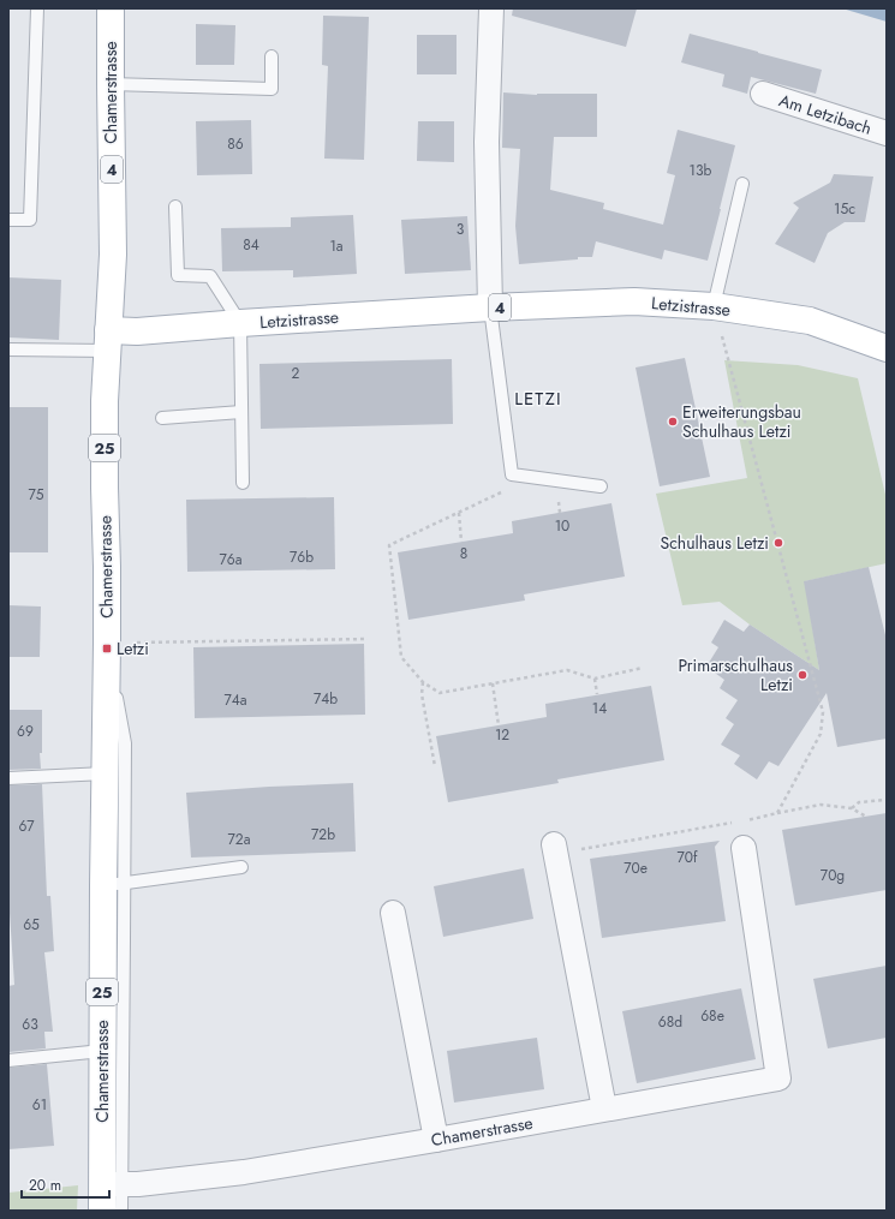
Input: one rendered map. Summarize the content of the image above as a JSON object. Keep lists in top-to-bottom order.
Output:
{
  "streets": {
    "main road": [
      "Chamerstrasse",
      "4",
      "Letzistrasse",
      "25"
    ],
    "street": ["Am Letzibach"]
  },
  "crossings": [
    ["Chamerstrasse", "Letzistrasse"]
  ],
  "districts": ["LETZI"],
  "places": {
    "other": ["Erweiterungsbau Schulhaus Letzi", "Schulhaus Letzi", "Primarschulhaus Letzi"],
    "transit": ["Letzi"]
  },
  "house_numbers": [
    "86",
    "13b",
    "15c",
    "3",
    "84",
    "1a",
    "2",
    "75",
    "10",
    "8",
    "76b",
    "76a",
    "74b",
    "74a",
    "14",
    "69",
    "12",
    "67",
    "72b",
    "72a",
    "70f",
    "70e",
    "70g",
    "65",
    "68e",
    "68d",
    "63",
    "61"
  ],
  "scale_bar": "20 m"
}
